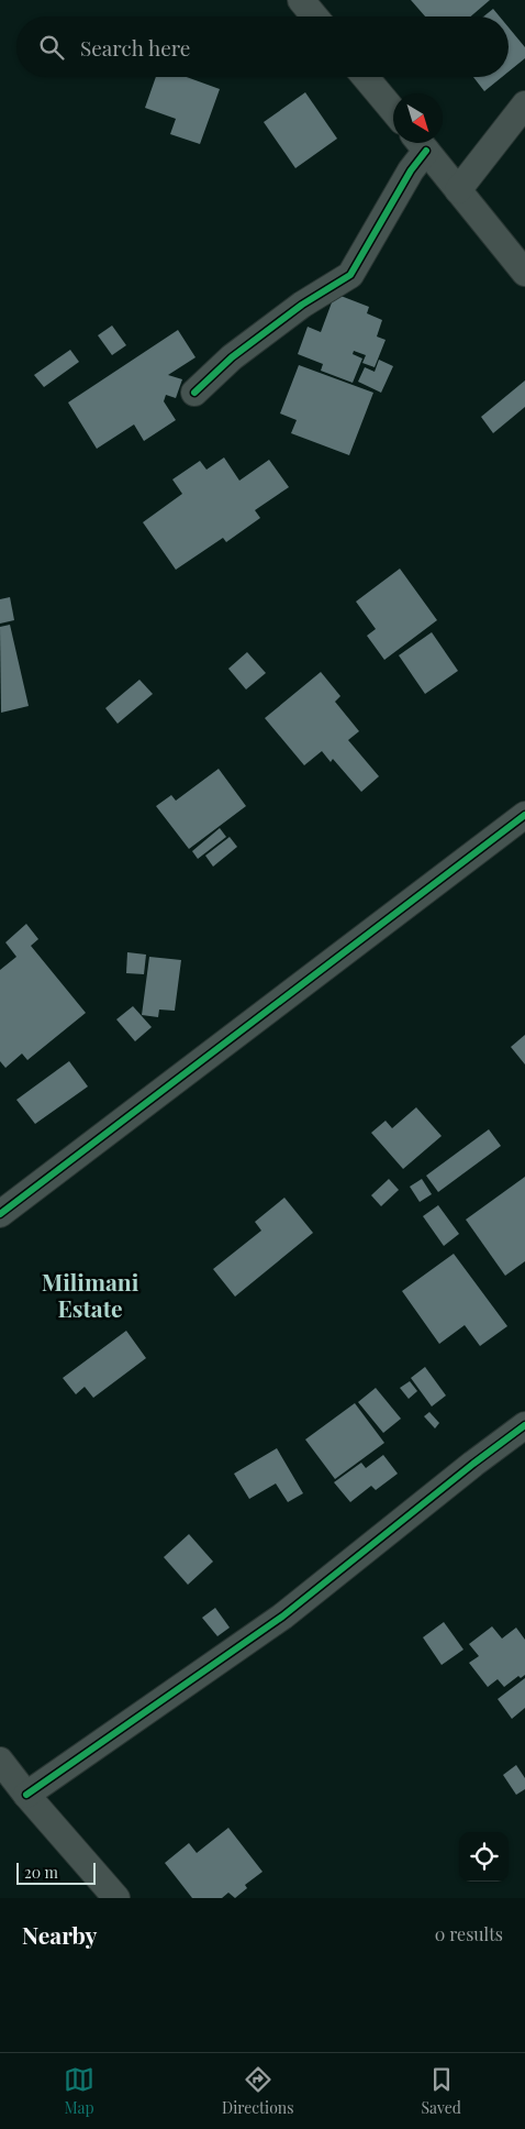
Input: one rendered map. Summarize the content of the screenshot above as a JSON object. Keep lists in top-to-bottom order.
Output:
{
  "districts": ["Milimani Estate"],
  "scale_bar": "20 m",
  "north": "bottom right",
  "page": {
    "search": "Search here",
    "scale": "20 m",
    "heading": ["Nearby", "0 results"],
    "nav": ["Map", "Directions", "Saved"]
  }
}
